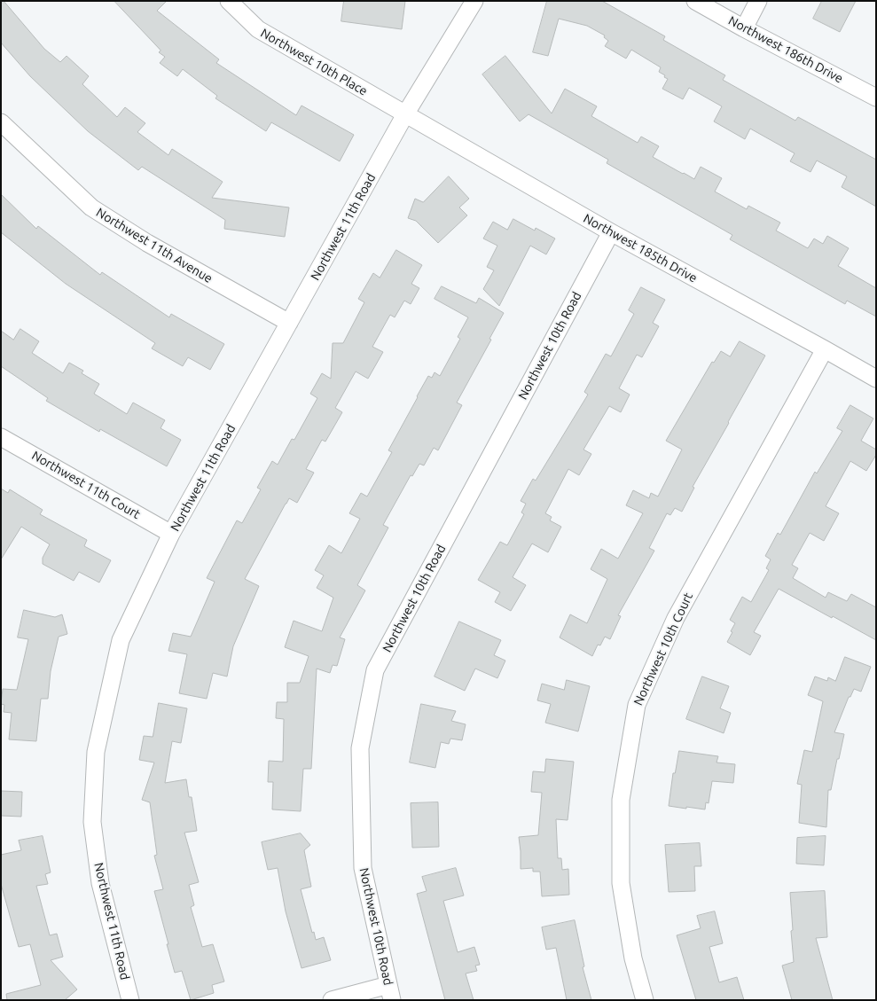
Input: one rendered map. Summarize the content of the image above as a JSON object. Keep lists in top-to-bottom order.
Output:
{
  "streets": {
    "street": [
      "Northwest 186th Drive",
      "Northwest 10th Place",
      "Northwest 11th Road",
      "Northwest 11th Avenue",
      "Northwest 185th Drive",
      "Northwest 10th Road",
      "Northwest 11th Court",
      "Northwest 10th Court"
    ]
  },
  "crossings": [
    ["Northwest 10th Place", "Northwest 11th Road"],
    ["Northwest 10th Place", "Northwest 185th Drive"],
    ["Northwest 11th Road", "Northwest 11th Avenue"],
    ["Northwest 11th Road", "Northwest 185th Drive"],
    ["Northwest 11th Road", "Northwest 11th Court"],
    ["Northwest 185th Drive", "Northwest 10th Road"],
    ["Northwest 185th Drive", "Northwest 10th Court"]
  ]
}
